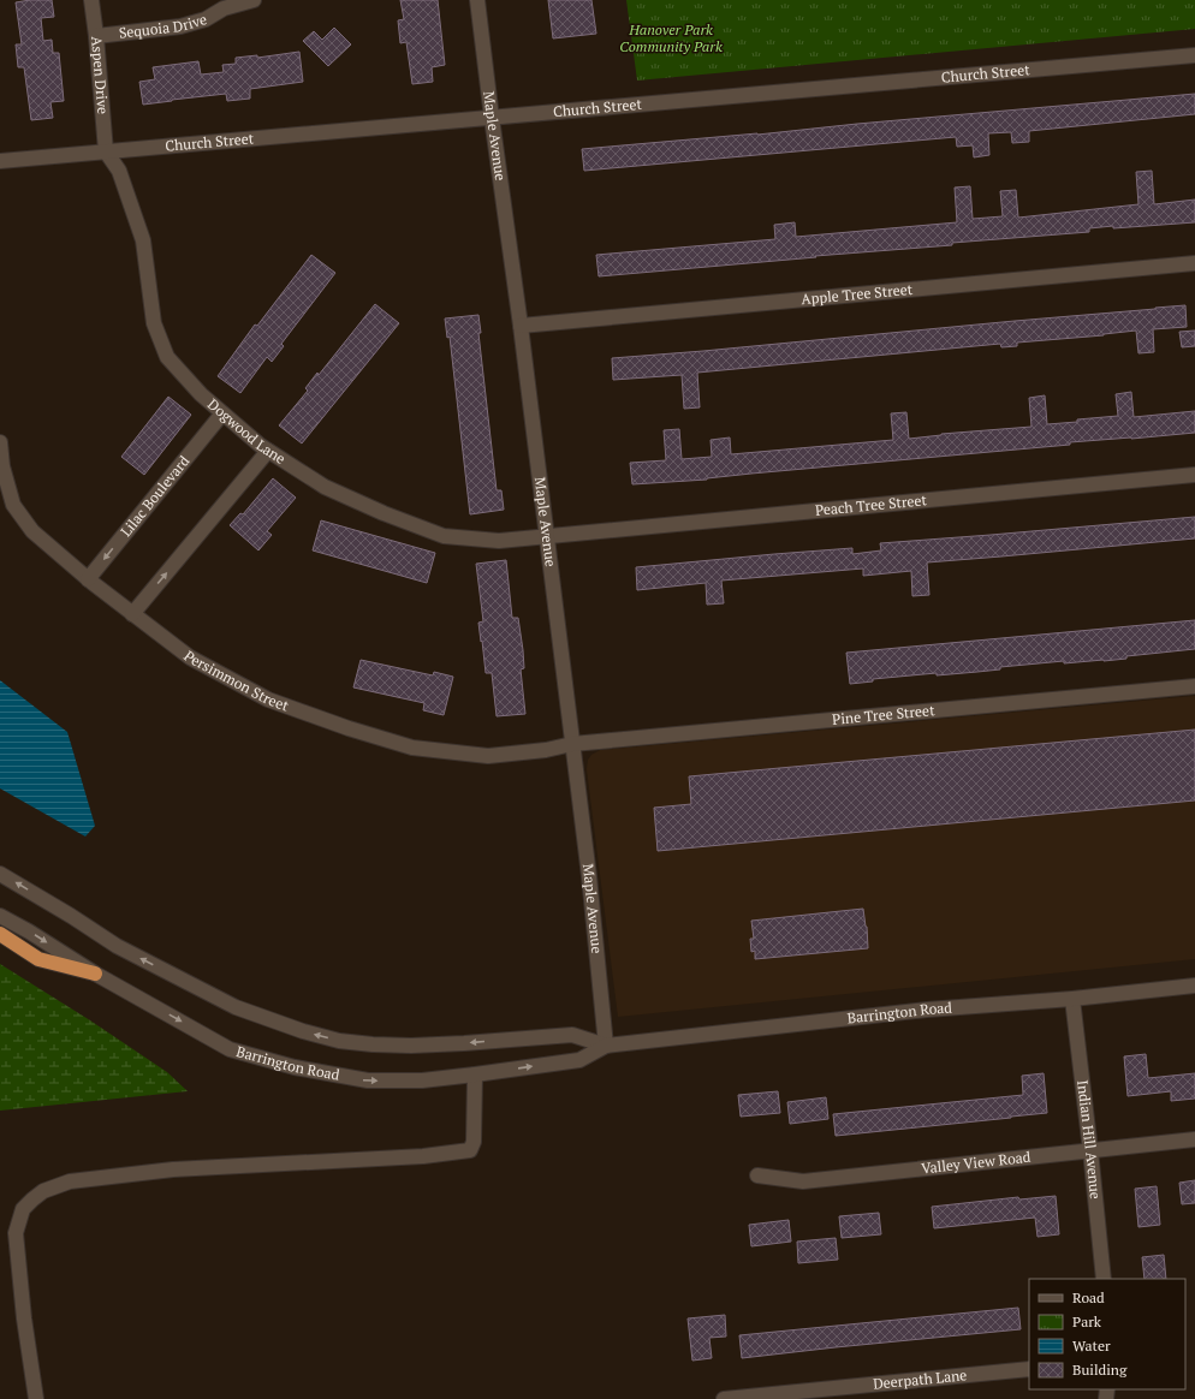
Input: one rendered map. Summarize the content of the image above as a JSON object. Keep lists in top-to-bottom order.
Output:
{
  "streets": {
    "street": [
      "Sequoia Drive",
      "Church Street",
      "Aspen Drive",
      "Maple Avenue",
      "Apple Tree Street",
      "Dogwood Lane",
      "Lilac Boulevard",
      "Peach Tree Street",
      "Persimmon Street",
      "Pine Tree Street",
      "Barrington Road",
      "Indian Hill Avenue",
      "Valley View Road",
      "Deerpath Lane"
    ]
  },
  "crossings": [
    ["Sequoia Drive", "Aspen Drive"],
    ["Church Street", "Aspen Drive"],
    ["Church Street", "Maple Avenue"],
    ["Church Street", "Dogwood Lane"],
    ["Aspen Drive", "Dogwood Lane"],
    ["Maple Avenue", "Apple Tree Street"],
    ["Maple Avenue", "Dogwood Lane"],
    ["Maple Avenue", "Peach Tree Street"],
    ["Maple Avenue", "Persimmon Street"],
    ["Maple Avenue", "Pine Tree Street"],
    ["Maple Avenue", "Barrington Road"],
    ["Dogwood Lane", "Lilac Boulevard"],
    ["Dogwood Lane", "Peach Tree Street"],
    ["Lilac Boulevard", "Persimmon Street"],
    ["Persimmon Street", "Pine Tree Street"],
    ["Barrington Road", "Indian Hill Avenue"],
    ["Indian Hill Avenue", "Valley View Road"]
  ],
  "parks": ["Hanover Park Community Park"],
  "legend": [
    "Road",
    "Park",
    "Water",
    "Building"
  ]
}
